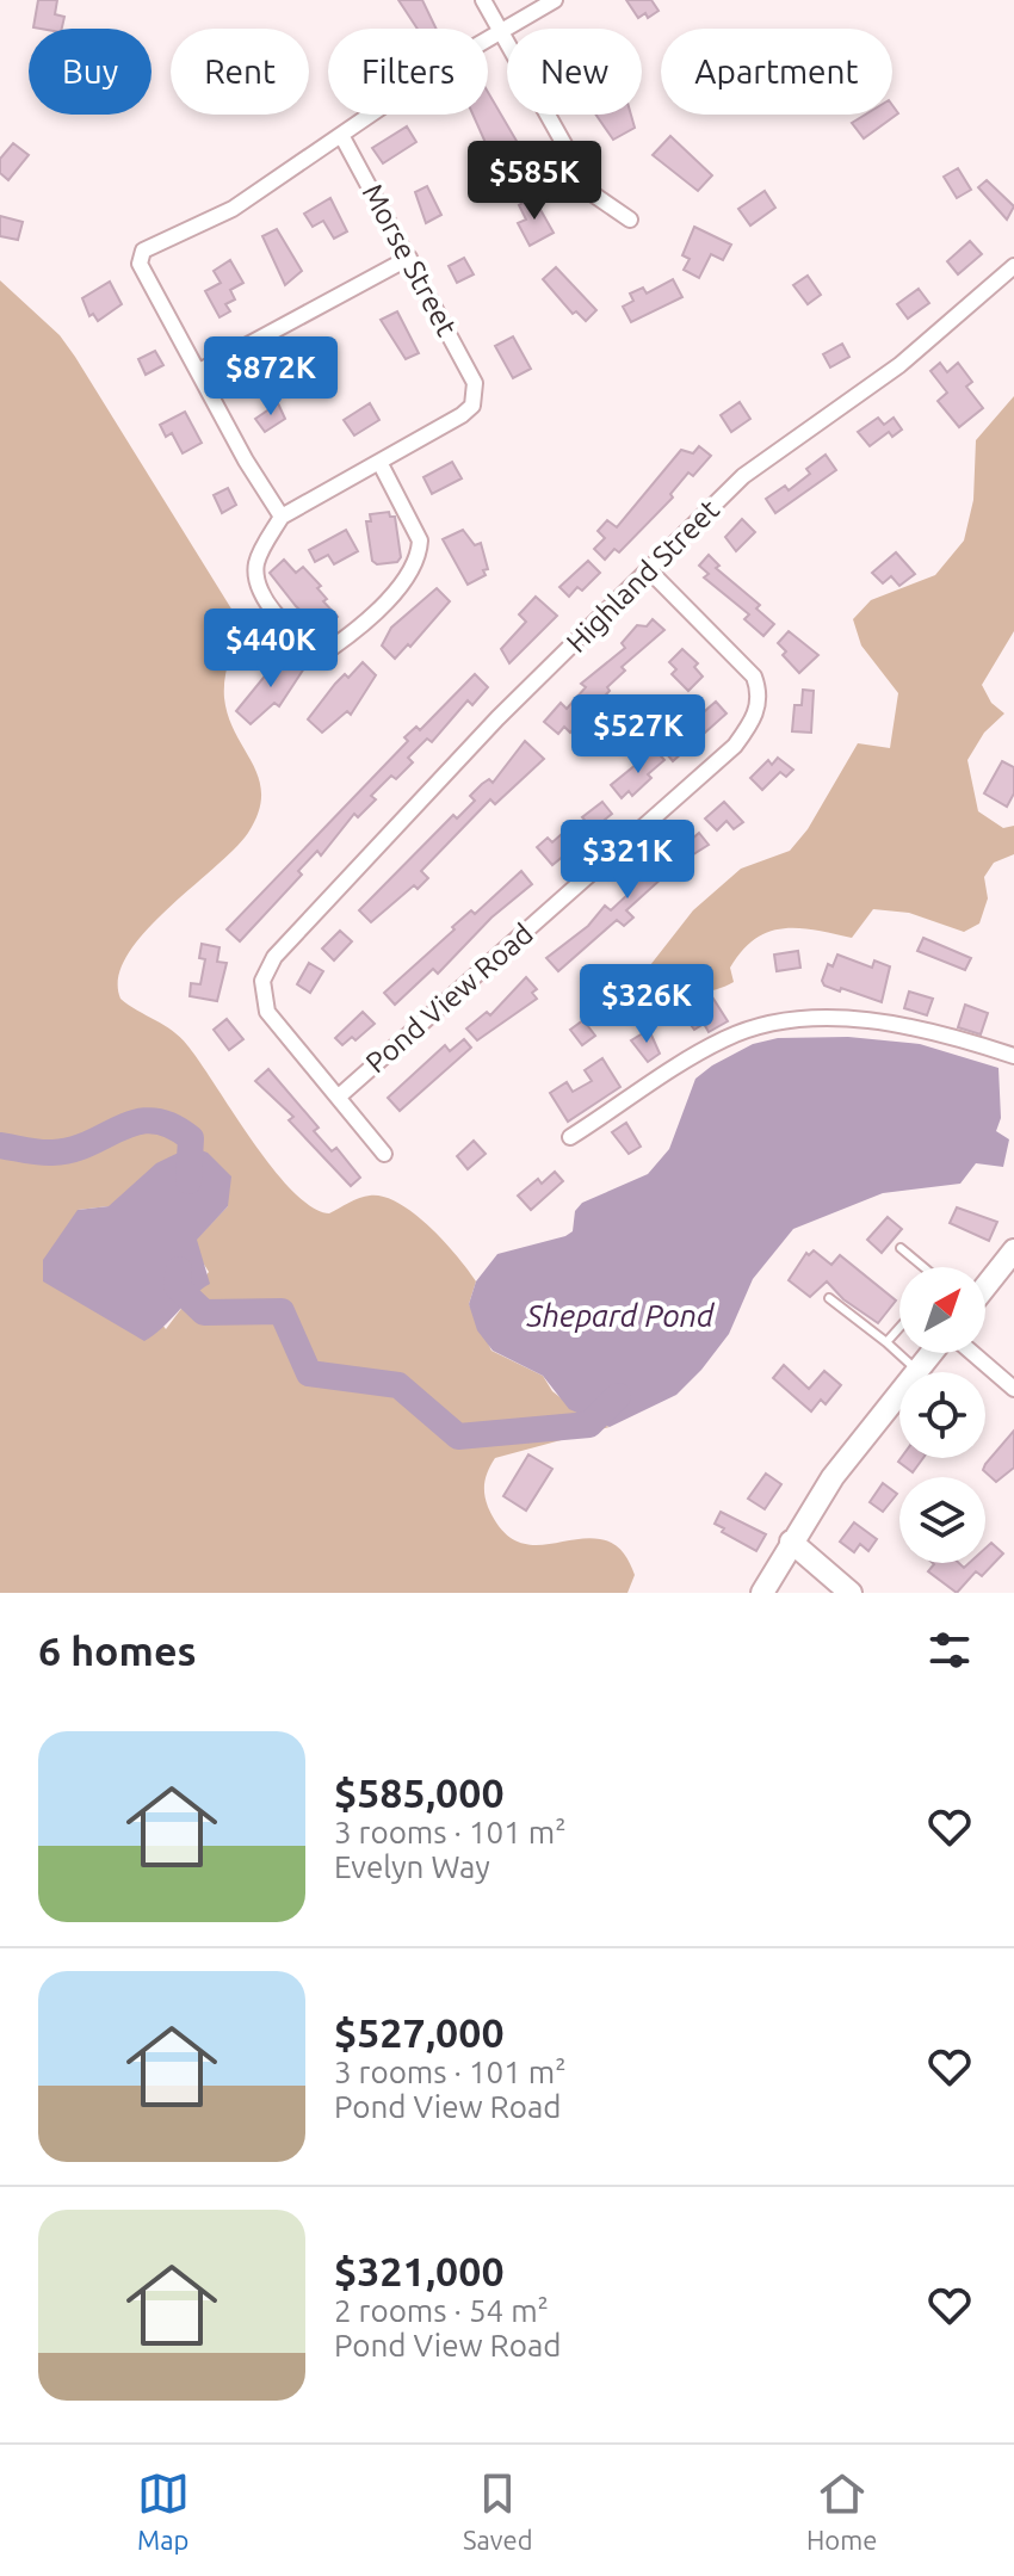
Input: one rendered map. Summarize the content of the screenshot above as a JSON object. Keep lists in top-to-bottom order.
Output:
{
  "streets": {
    "street": ["Morse Street", "Highland Street", "Pond View Road"]
  },
  "crossings": [
    ["Highland Street", "Pond View Road"]
  ],
  "water": ["Shepard Pond"],
  "north": "top right",
  "page": {
    "chip": [
      "Buy",
      "Rent",
      "Filters",
      "New",
      "Apartment"
    ],
    "price": [
      "$585K",
      "$872K",
      "$440K",
      "$527K",
      "$321K",
      "$326K"
    ],
    "heading": "6 homes",
    "list": [
      {
        "name": "$585,000",
        "note": "3 rooms · 101 m² · Evelyn Way"
      },
      {
        "name": "$527,000",
        "note": "3 rooms · 101 m² · Pond View Road"
      },
      {
        "name": "$321,000",
        "note": "2 rooms · 54 m² · Pond View Road"
      }
    ],
    "tabs": ["Map", "Saved", "Home"]
  }
}
